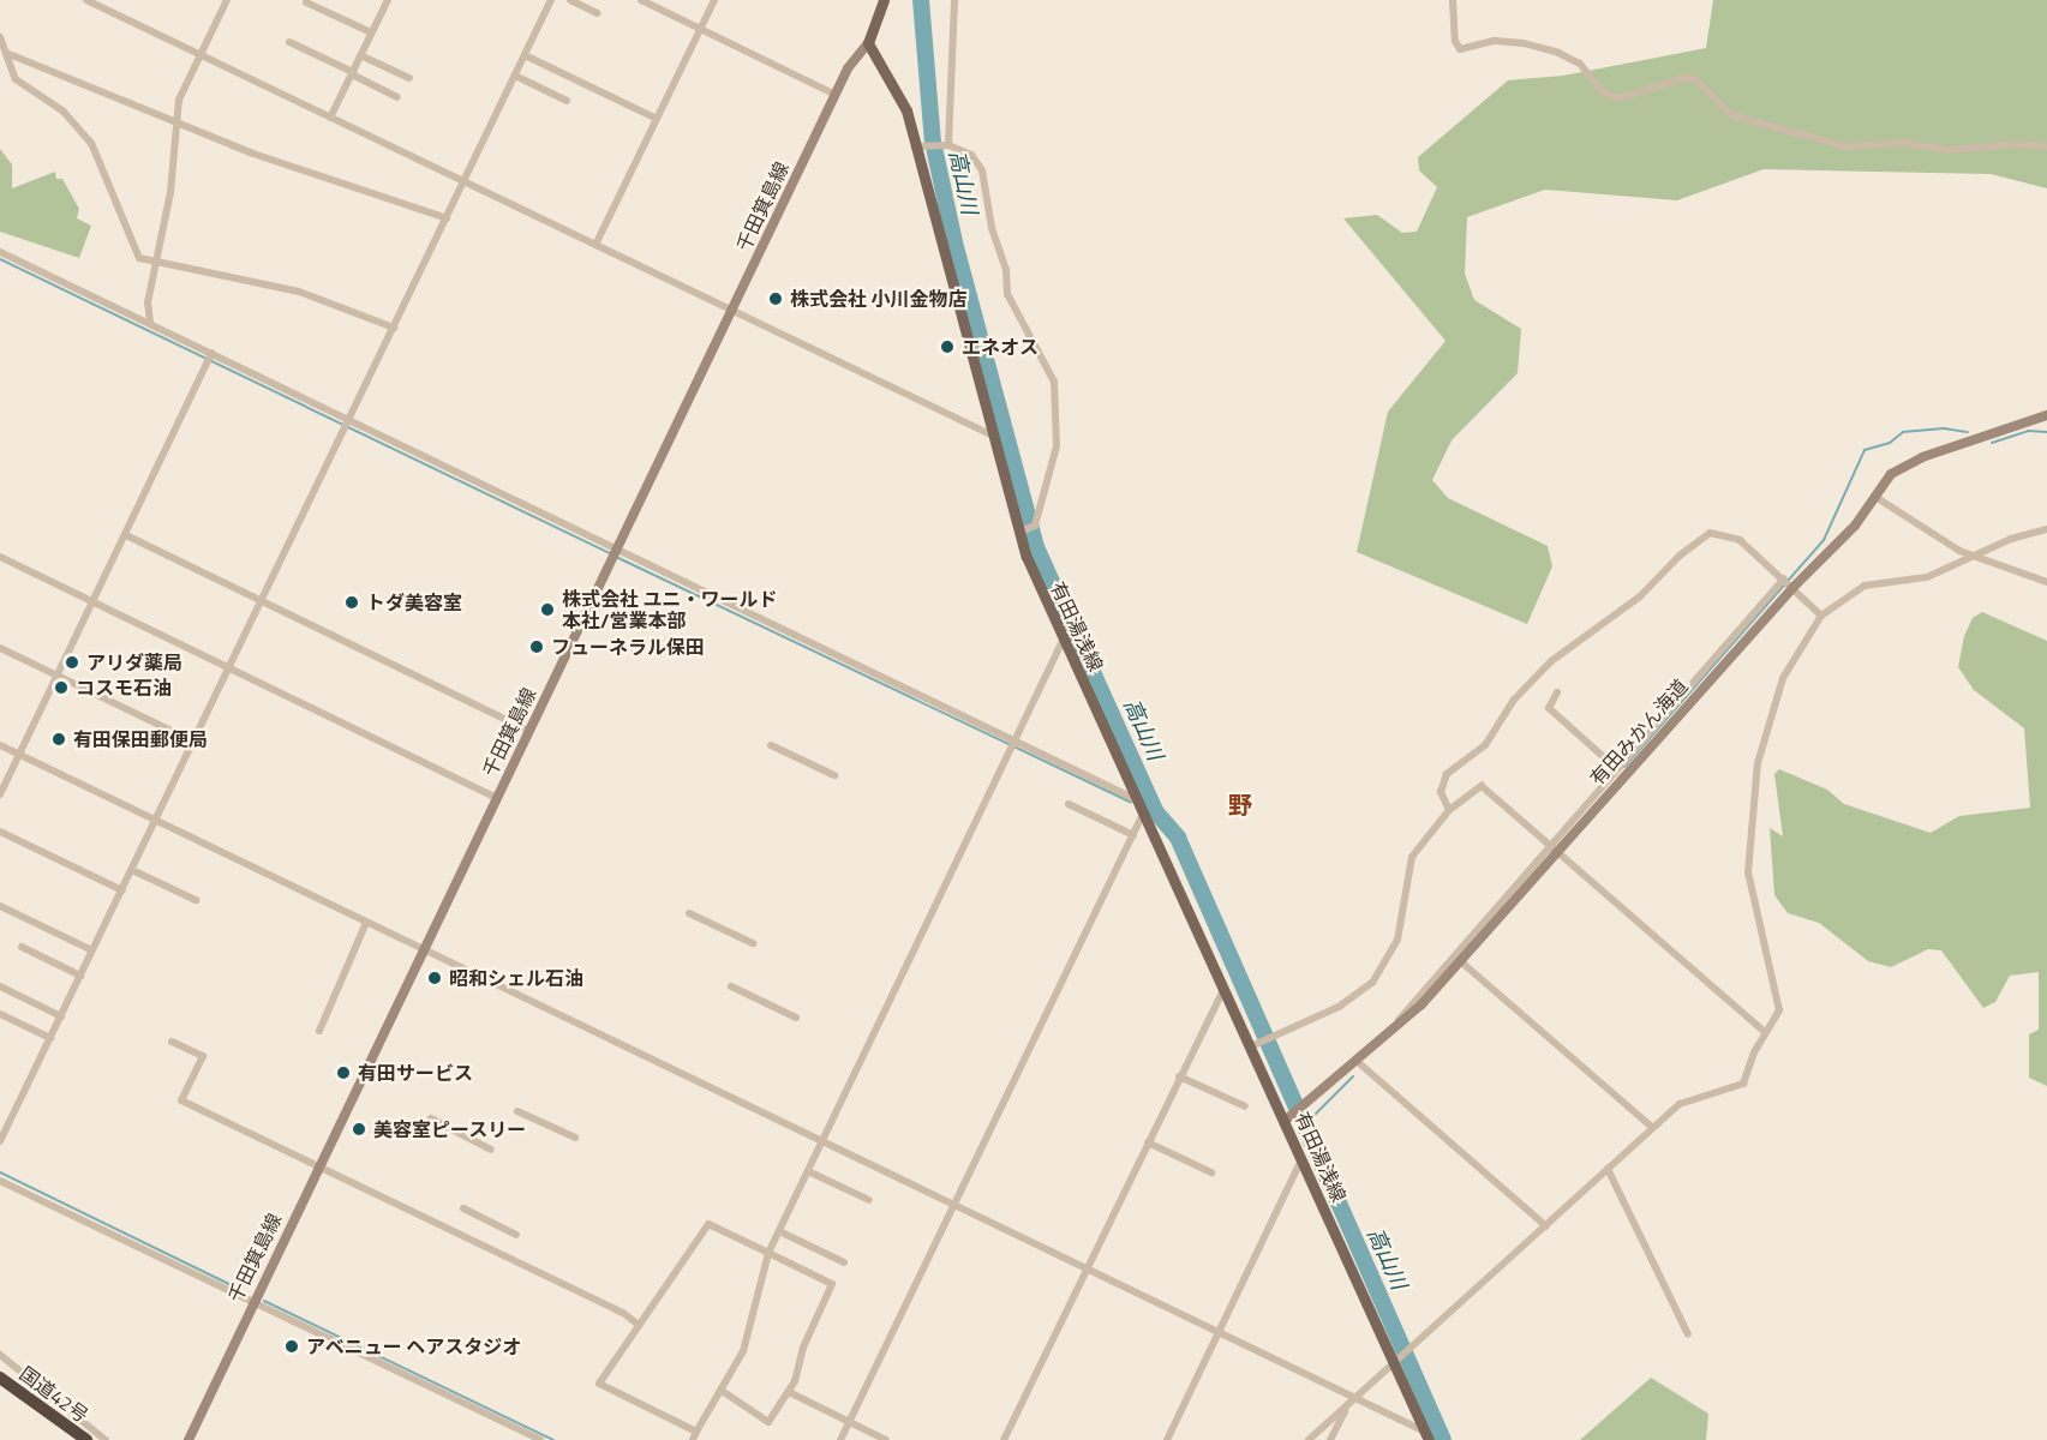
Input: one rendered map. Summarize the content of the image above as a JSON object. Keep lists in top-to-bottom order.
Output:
{
  "streets": {
    "highway": ["国道42号"],
    "main road": ["千田箕島線", "有田湯浅線", "有田みかん海道"]
  },
  "crossings": [
    ["千田箕島線", "有田湯浅線"],
    ["有田湯浅線", "有田みかん海道"]
  ],
  "districts": ["野"],
  "water": ["高山川"],
  "places": [
    "株式会社 小川金物店",
    "エネオス",
    "トダ美容室",
    "株式会社 ユニ・ワールド 本社/営業本部",
    "フューネラル保田",
    "アリダ薬局",
    "コスモ石油",
    "有田保田郵便局",
    "昭和シェル石油",
    "有田サービス",
    "美容室ピースリー",
    "アベニュー ヘアスタジオ"
  ]
}
